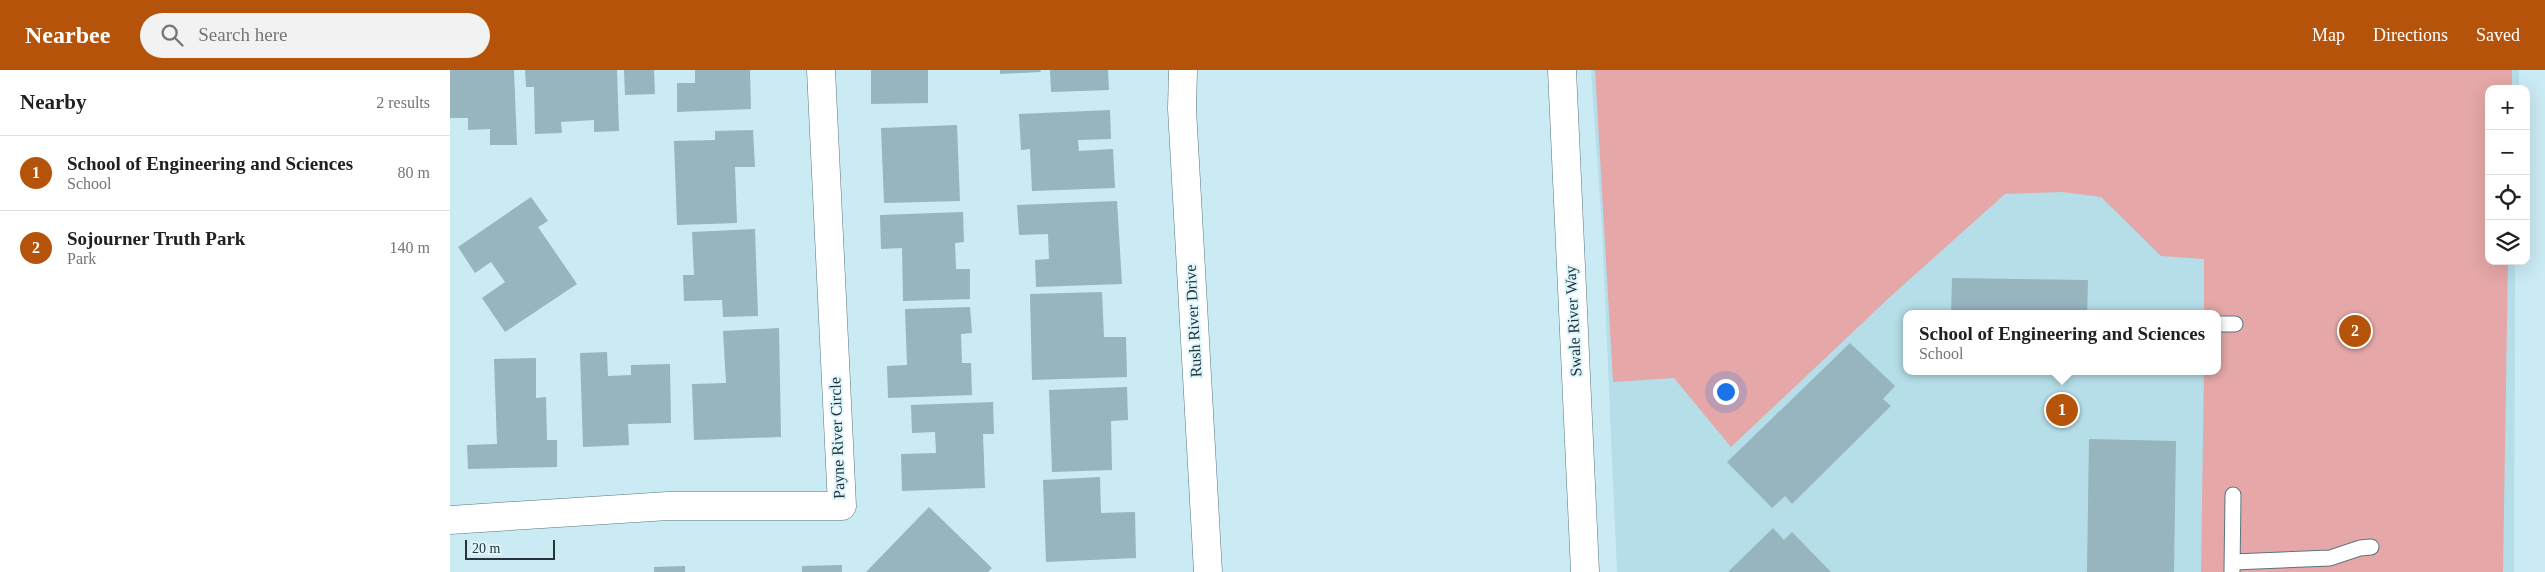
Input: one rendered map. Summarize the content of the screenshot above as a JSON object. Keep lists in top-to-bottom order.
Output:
{
  "streets": {
    "street": ["Rush River Drive", "Swale River Way", "Payne River Circle"]
  },
  "scale_bar": "20 m",
  "page": {
    "header": "Nearbee",
    "search": "Search here",
    "nav": ["Map", "Directions", "Saved"],
    "heading": ["Nearby", "2 results"],
    "map_buttons": ["+", "−"],
    "list": [
      {
        "mark": "1",
        "name": "School of Engineering and Sciences",
        "note": "School",
        "value": "80 m"
      },
      {
        "mark": "2",
        "name": "Sojourner Truth Park",
        "note": "Park",
        "value": "140 m"
      }
    ],
    "popup": ["School of Engineering and Sciences", "School"],
    "pins": ["2", "1"],
    "scale": "20 m"
  }
}
